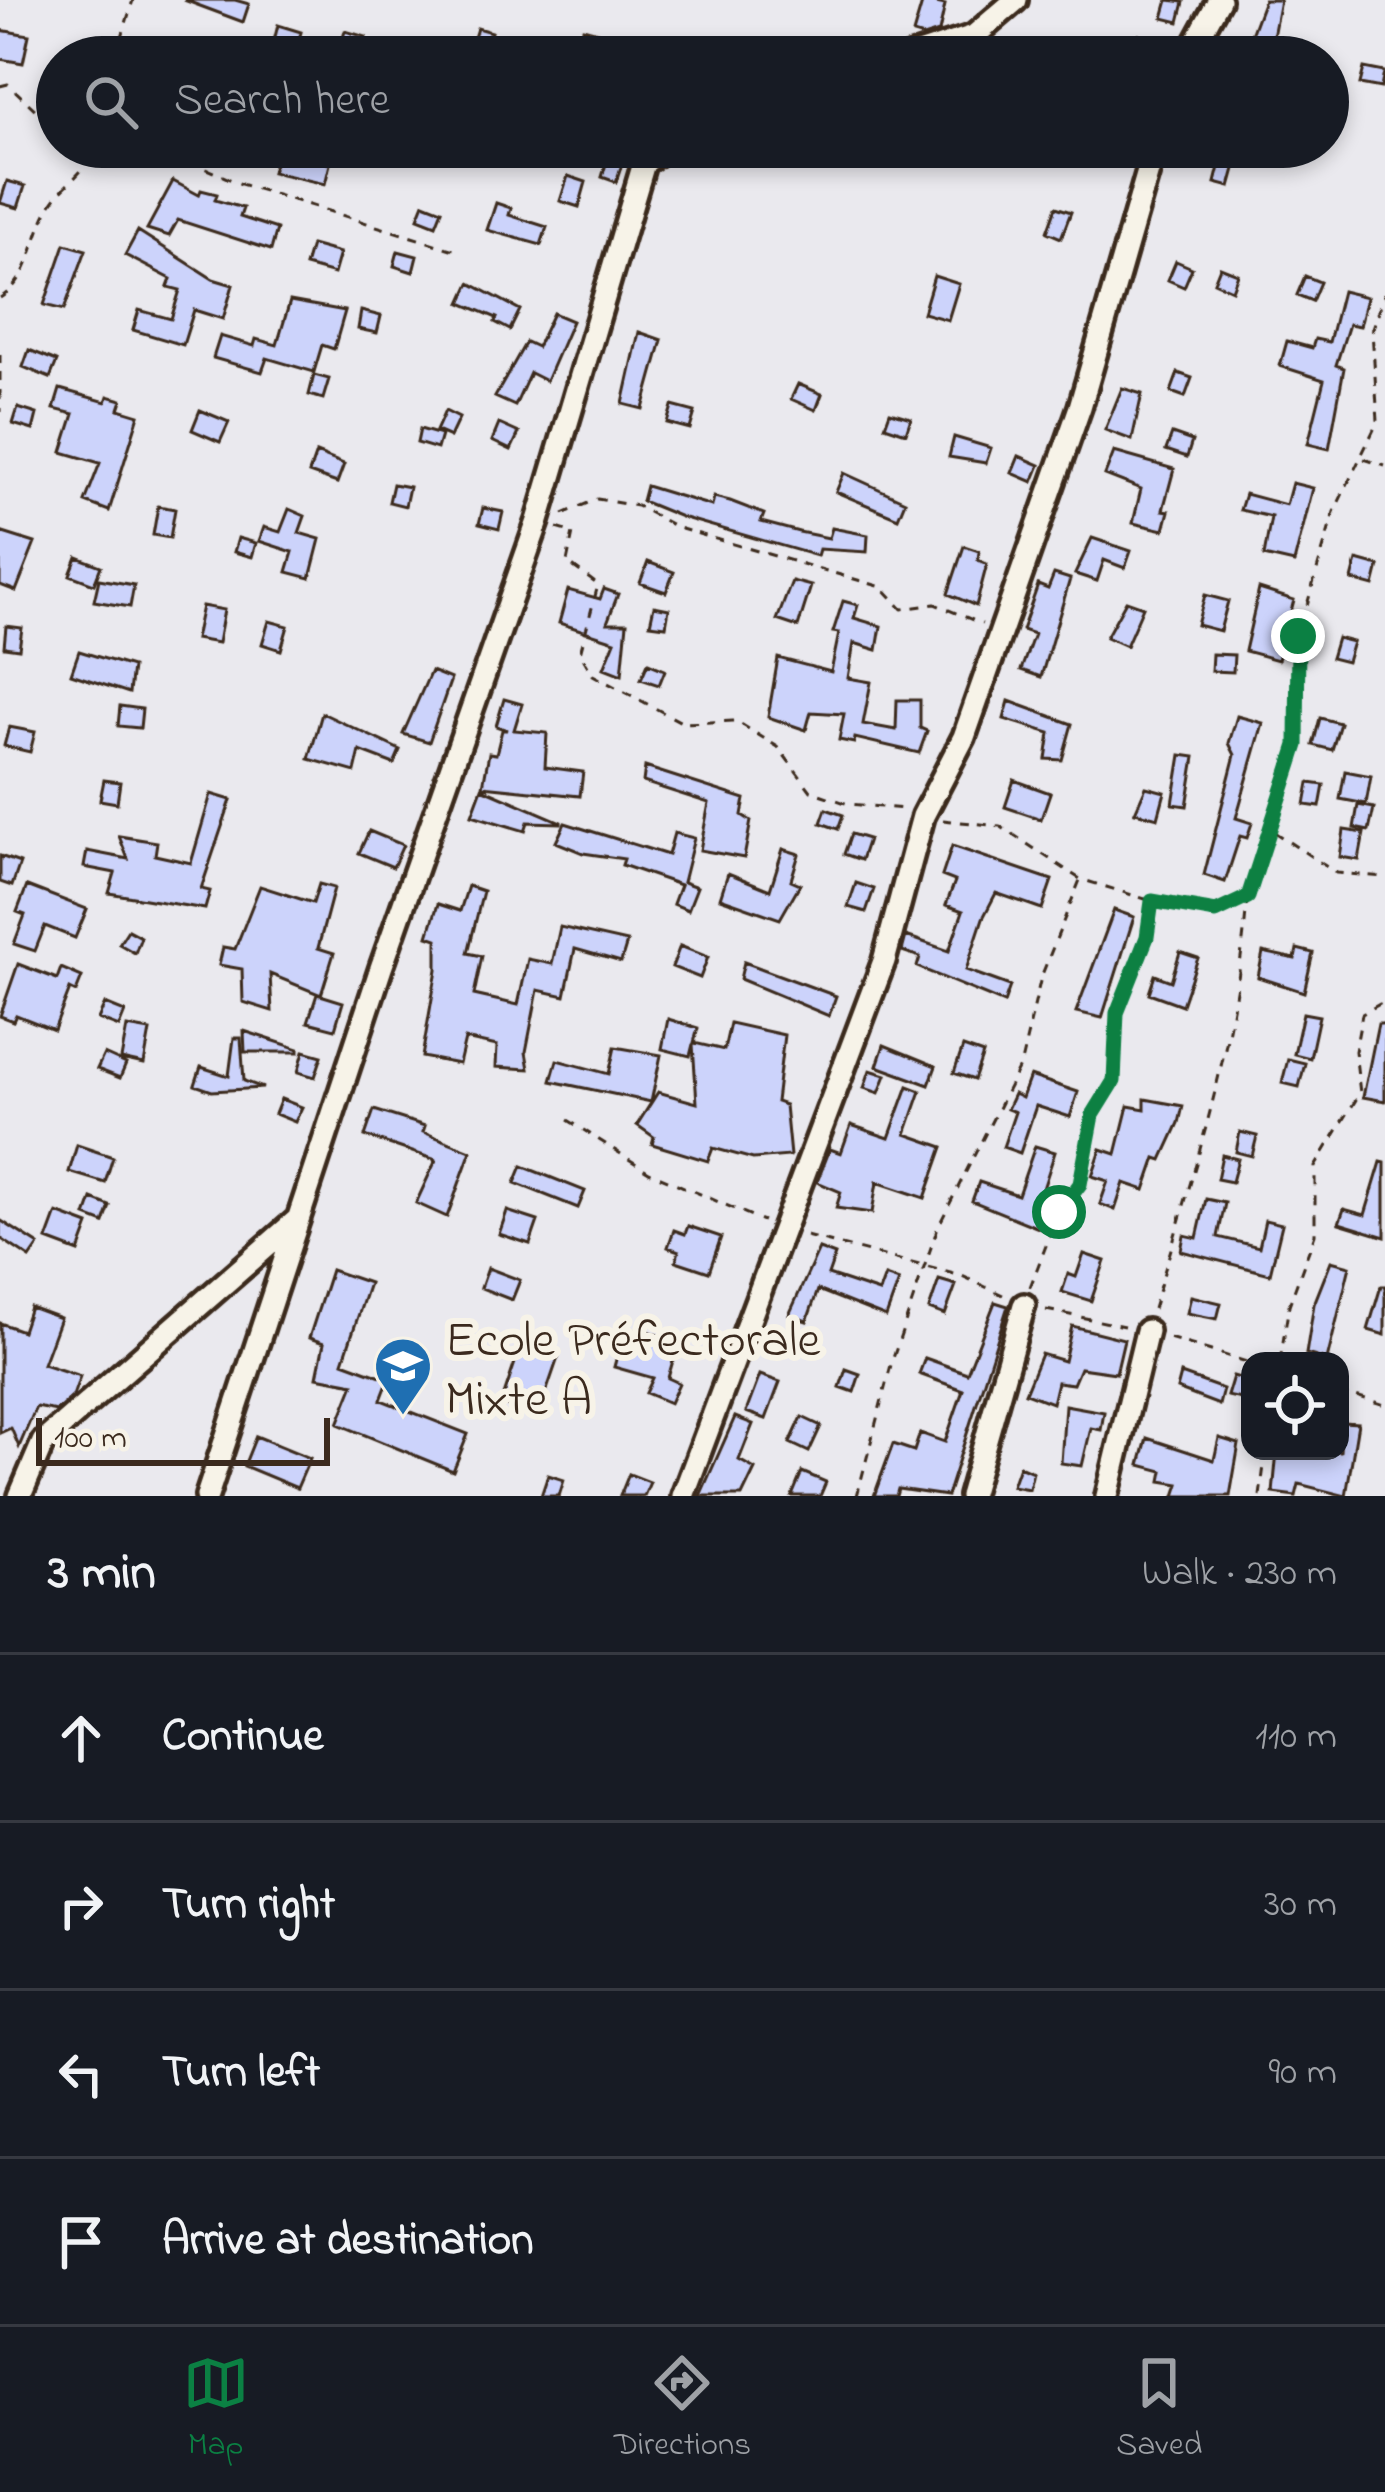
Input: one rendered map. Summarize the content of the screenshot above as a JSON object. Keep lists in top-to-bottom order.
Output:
{
  "places": {
    "school or university": ["Ecole Préfectorale Mixte A"]
  },
  "scale_bar": "100 m",
  "page": {
    "search": "Search here",
    "scale": "100 m",
    "heading": ["3 min", "Walk · 230 m"],
    "list": [
      ["Continue", "110 m"],
      ["Turn right", "30 m"],
      ["Turn left", "90 m"],
      "Arrive at destination"
    ],
    "nav": ["Map", "Directions", "Saved"]
  }
}
